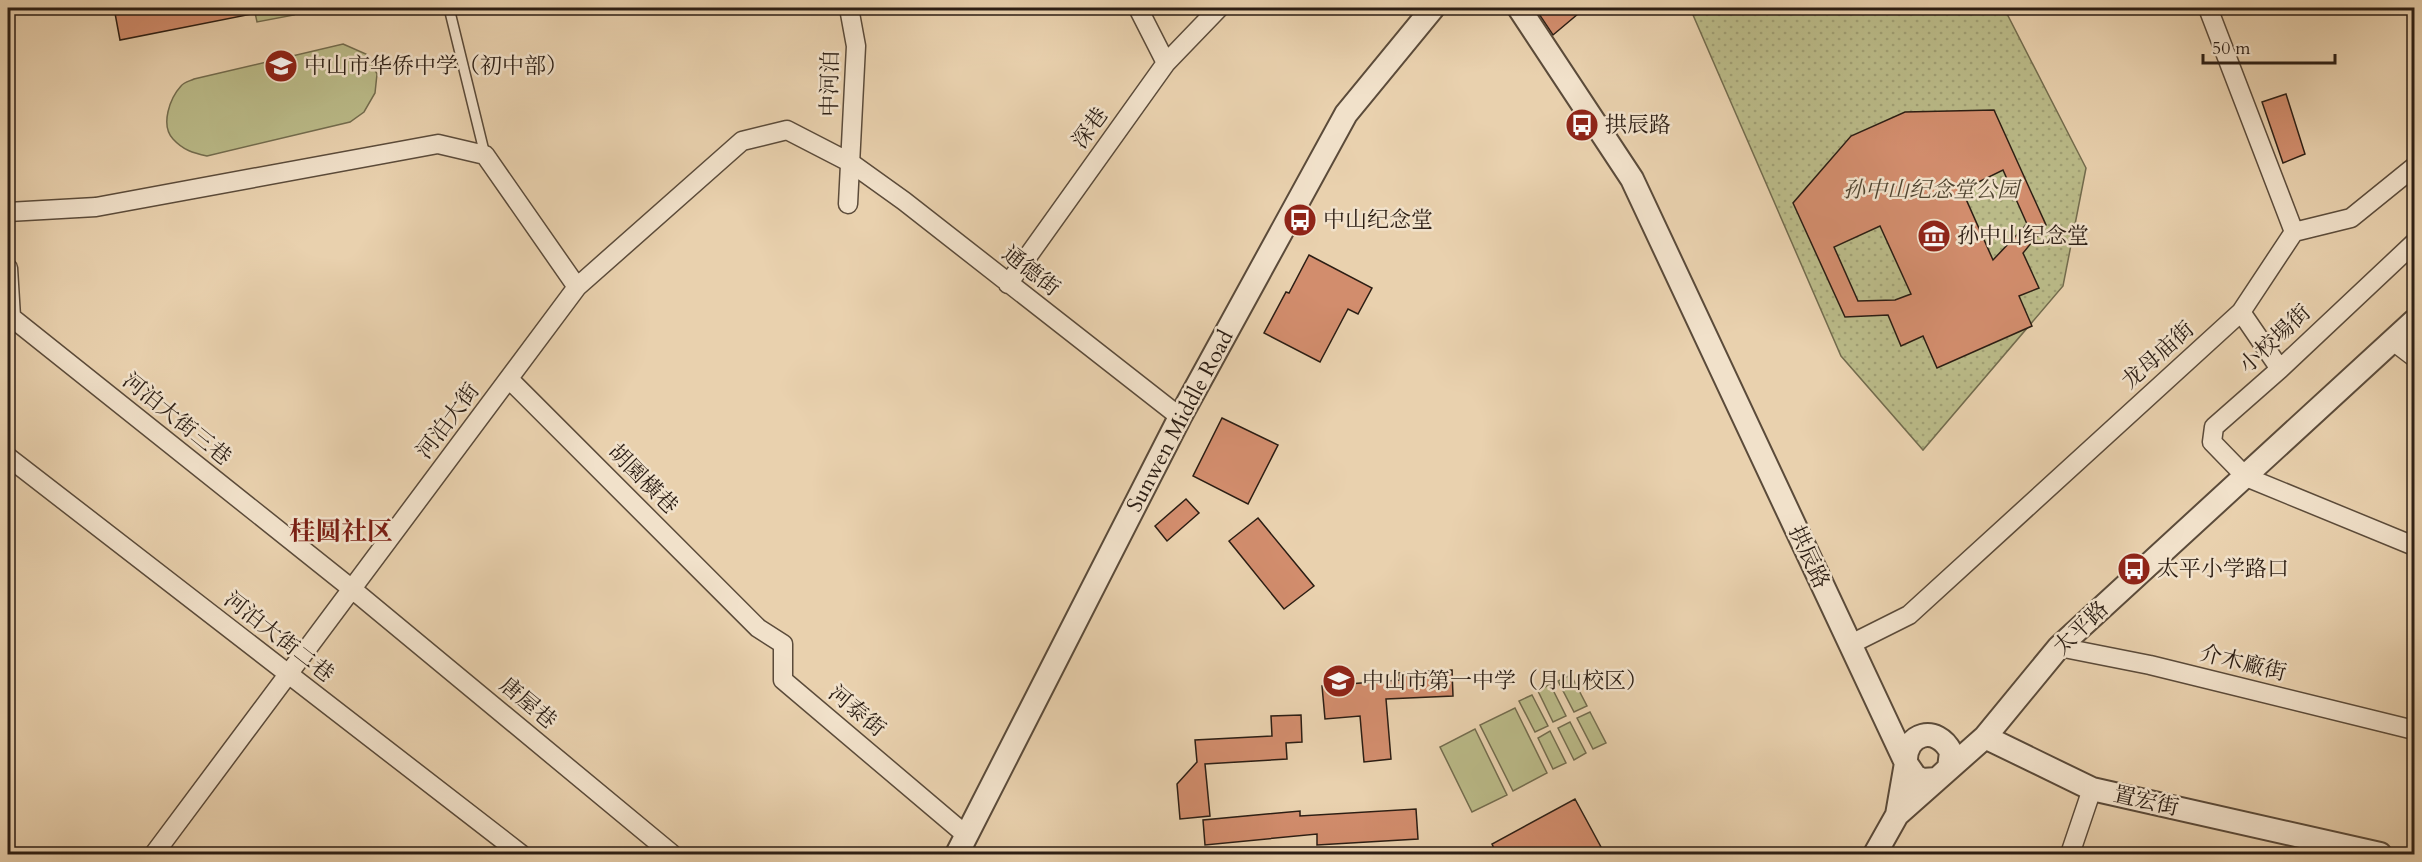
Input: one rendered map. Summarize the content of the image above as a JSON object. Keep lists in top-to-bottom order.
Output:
{
  "streets": {
    "street": [
      "中河泊",
      "深巷",
      "通德街",
      "小校場街",
      "龙母庙街",
      "河泊大街三巷",
      "河泊大街",
      "Sunwen Middle Road",
      "胡園橫巷",
      "拱辰路",
      "太平路",
      "河泊大街二巷",
      "介木廠街",
      "唐屋巷",
      "河泰街",
      "置宏街"
    ]
  },
  "crossings": [
    ["中河泊", "通德街"],
    ["中河泊", "河泊大街"],
    ["深巷", "通德街"],
    ["通德街", "河泊大街"],
    ["通德街", "Sunwen Middle Road"],
    ["小校場街", "太平路"],
    ["龙母庙街", "拱辰路"],
    ["河泊大街三巷", "河泊大街"],
    ["河泊大街三巷", "唐屋巷"],
    ["河泊大街", "胡園橫巷"],
    ["河泊大街", "河泊大街二巷"],
    ["河泊大街", "唐屋巷"],
    ["Sunwen Middle Road", "河泰街"],
    ["胡園橫巷", "河泰街"],
    ["拱辰路", "太平路"],
    ["太平路", "介木廠街"],
    ["太平路", "置宏街"]
  ],
  "districts": ["桂圆社区"],
  "parks": ["孙中山纪念堂公园"],
  "places": {
    "school or university": ["中山市华侨中学（初中部）", "中山市第一中学（月山校区）"],
    "bus stop": ["拱辰路", "中山纪念堂", "太平小学路口"],
    "museum": ["孙中山纪念堂"]
  },
  "scale_bar": "50 m"
}
